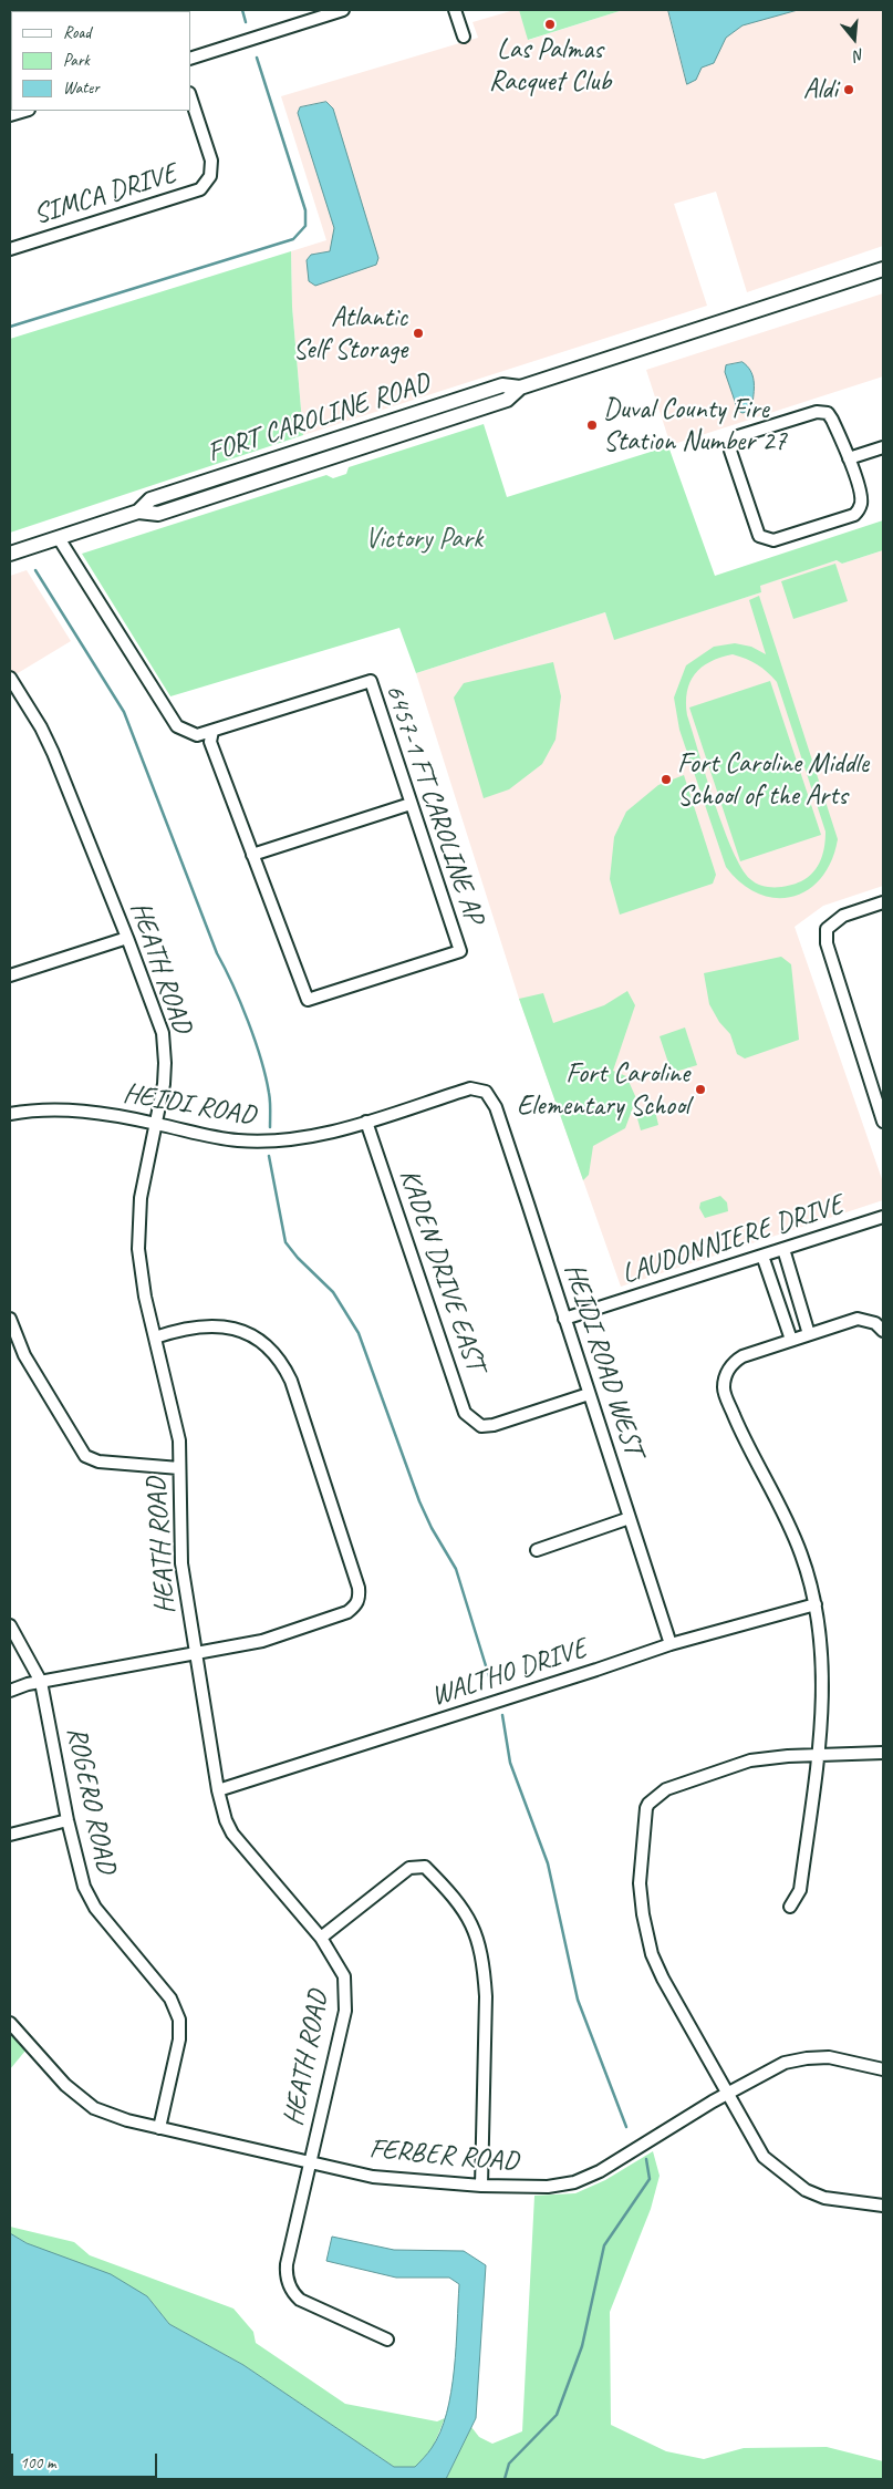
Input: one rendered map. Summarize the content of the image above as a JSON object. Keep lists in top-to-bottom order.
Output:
{
  "streets": {
    "street": [
      "SIMCA DRIVE",
      "FORT CAROLINE ROAD",
      "6457-1 FT CAROLINE AP",
      "HEATH ROAD",
      "HEIDI ROAD",
      "LAUDONNIERE DRIVE",
      "KADEN DRIVE EAST",
      "HEIDI ROAD WEST",
      "WALTHO DRIVE",
      "ROGERO ROAD",
      "FERBER ROAD"
    ]
  },
  "crossings": [
    ["HEATH ROAD", "HEIDI ROAD"],
    ["HEATH ROAD", "WALTHO DRIVE"],
    ["HEATH ROAD", "FERBER ROAD"],
    ["HEIDI ROAD", "KADEN DRIVE EAST"],
    ["HEIDI ROAD", "HEIDI ROAD WEST"],
    ["LAUDONNIERE DRIVE", "HEIDI ROAD WEST"],
    ["KADEN DRIVE EAST", "HEIDI ROAD WEST"],
    ["HEIDI ROAD WEST", "WALTHO DRIVE"],
    ["ROGERO ROAD", "FERBER ROAD"]
  ],
  "parks": ["Victory Park"],
  "places": [
    "Las Palmas Racquet Club",
    "Aldi",
    "Atlantic Self Storage",
    "Duval County Fire Station Number 27",
    "Fort Caroline Middle School of the Arts",
    "Fort Caroline Elementary School"
  ],
  "legend": ["Road", "Park", "Water"],
  "scale_bar": "100 m",
  "north": "bottom"
}
